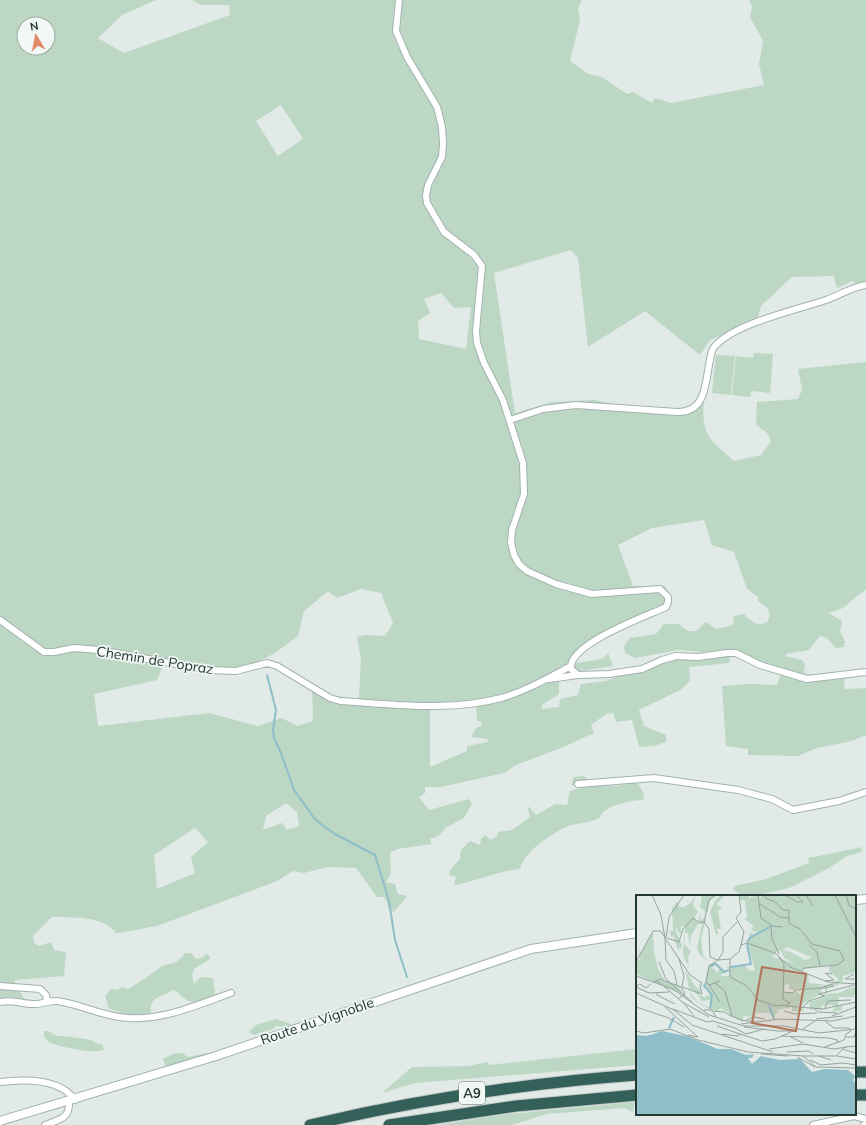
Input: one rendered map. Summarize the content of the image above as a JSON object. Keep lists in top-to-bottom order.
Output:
{
  "streets": {
    "highway": ["A9"],
    "street": ["Chemin de Popraz", "Route du Vignoble"]
  },
  "north": "top"
}
